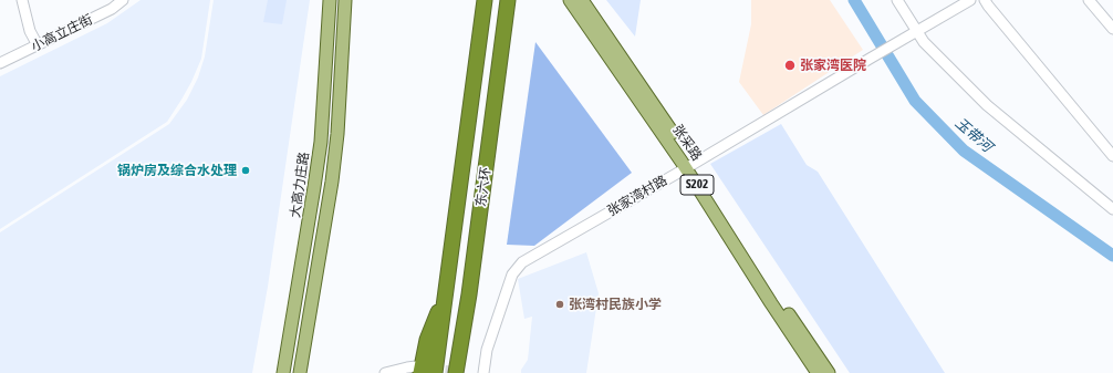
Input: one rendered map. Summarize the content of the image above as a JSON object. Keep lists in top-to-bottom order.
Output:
{
  "streets": {
    "highway": ["东六环"],
    "main road": ["张采路", "大高力庄路", "S202"],
    "street": ["小高立庄街", "张家湾村路"]
  },
  "crossings": [
    ["张采路", "张家湾村路"]
  ],
  "water": ["玉带河"],
  "places": ["张家湾医院", "锅炉房及综合水处理", "张湾村民族小学"]
}
